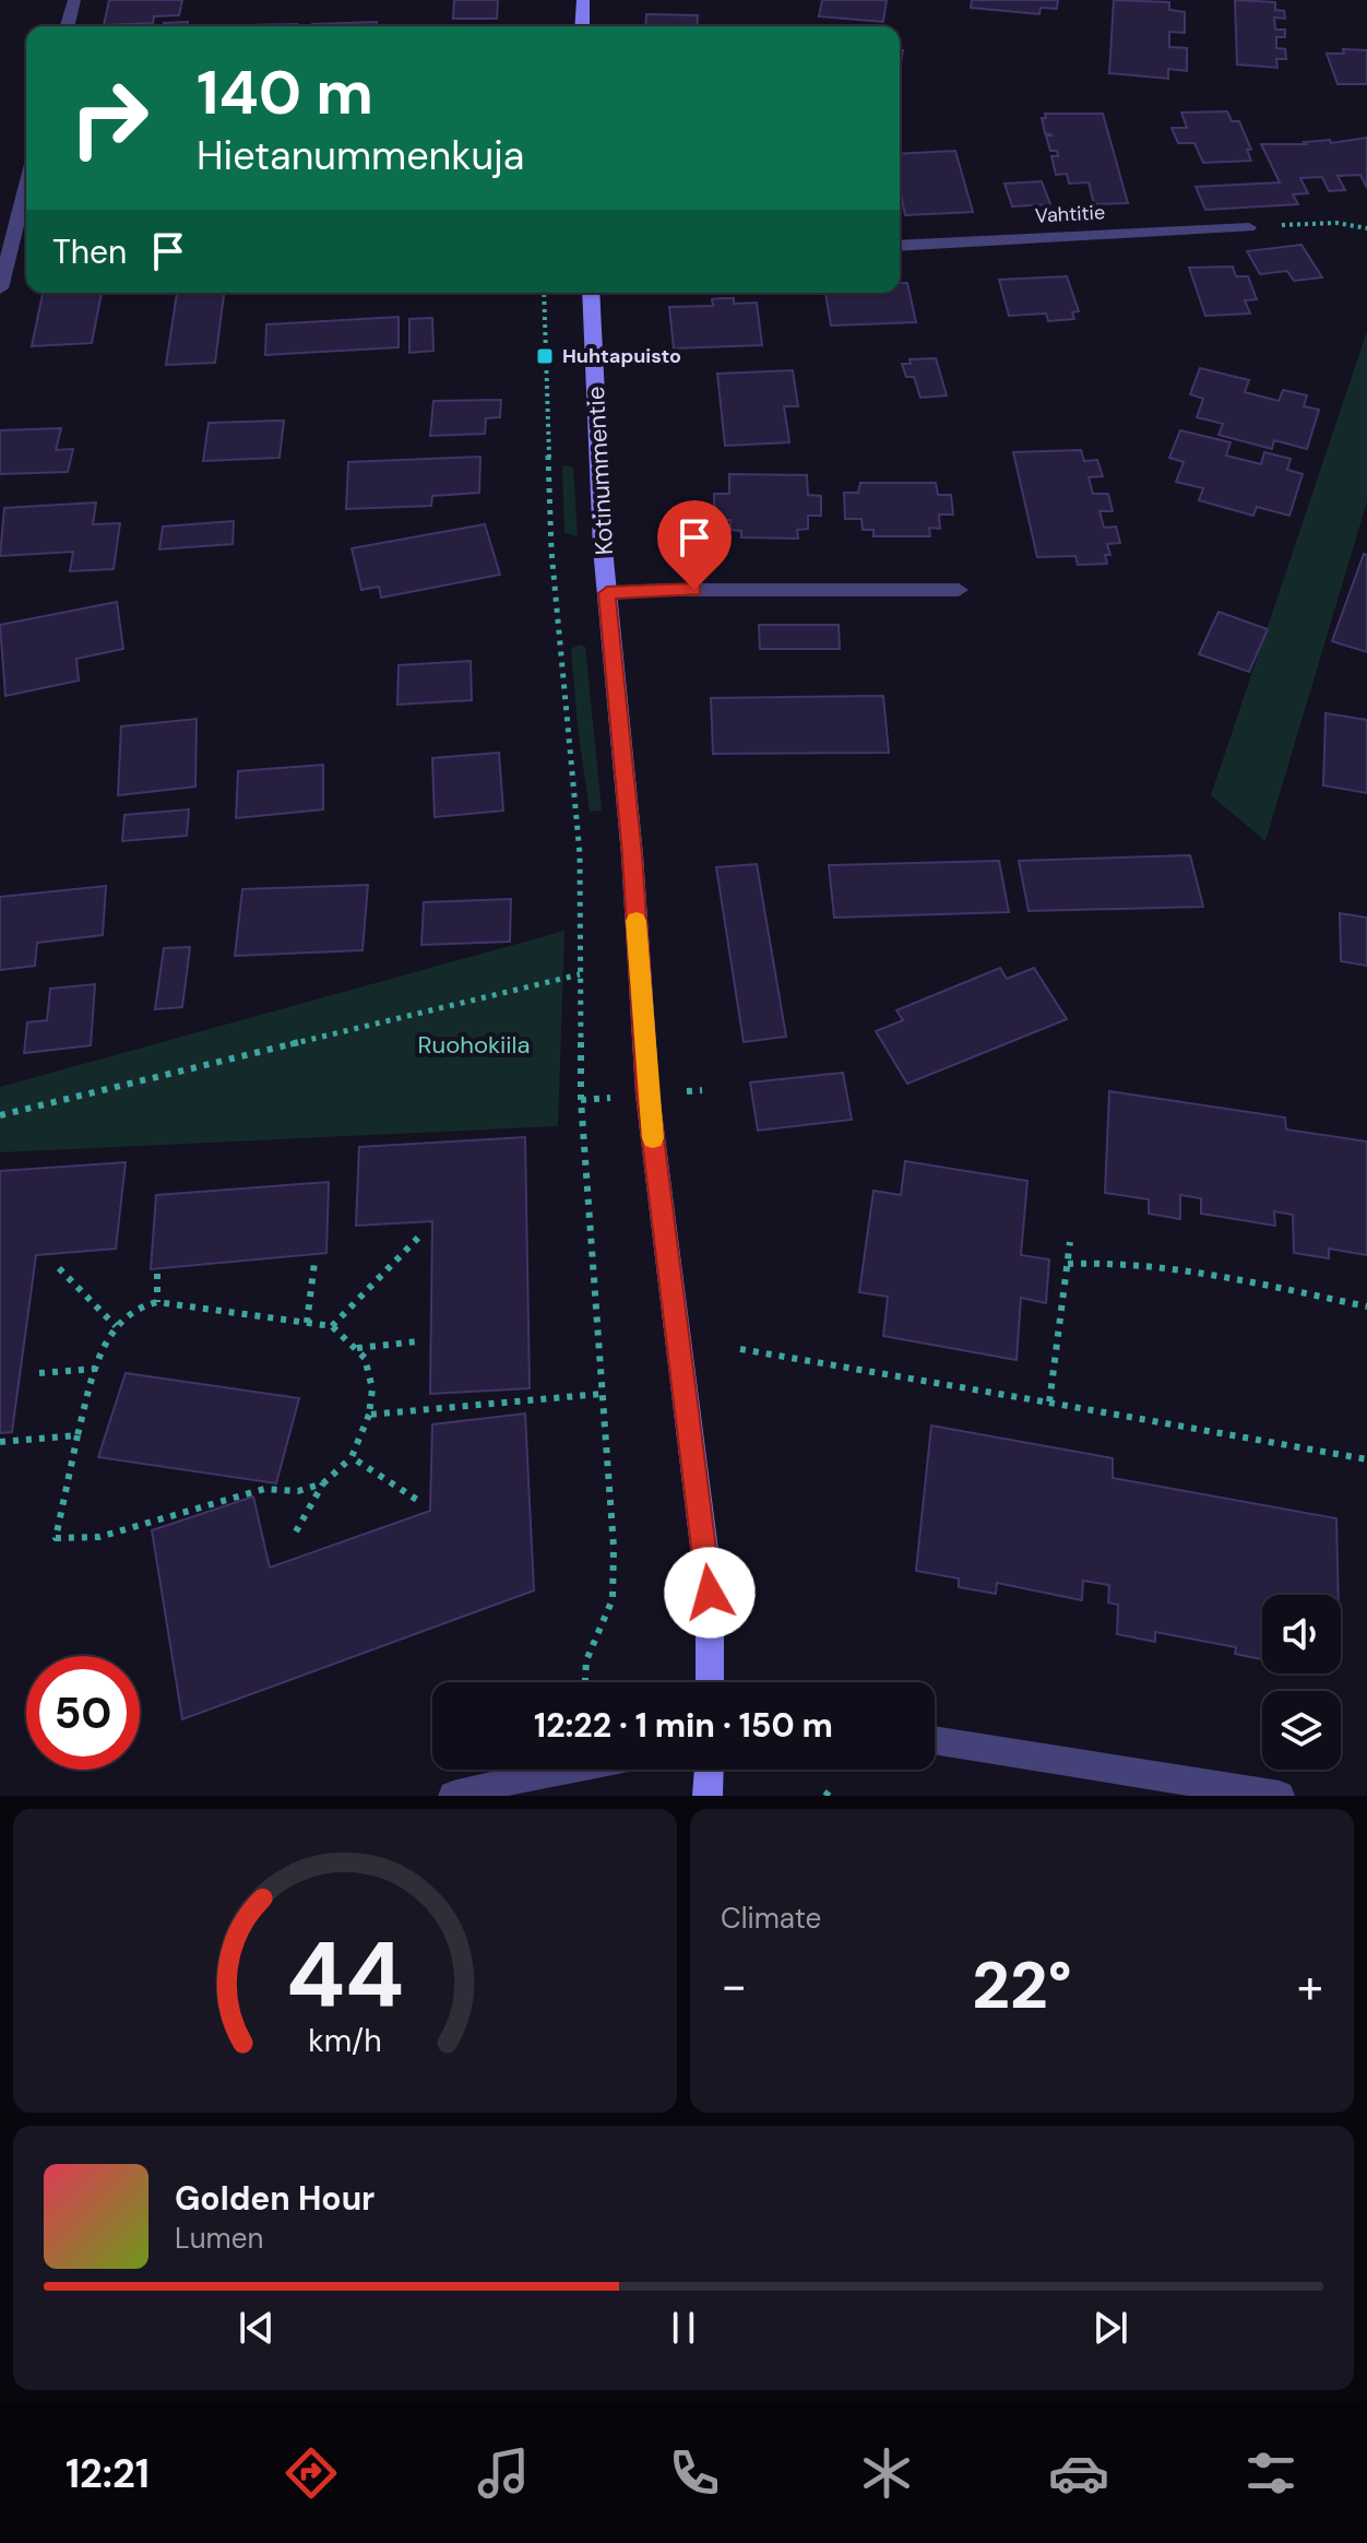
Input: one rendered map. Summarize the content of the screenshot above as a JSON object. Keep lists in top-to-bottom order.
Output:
{
  "streets": {
    "main road": ["Kotinummentie"],
    "street": ["Vahtitie"]
  },
  "parks": ["Ruohokiila"],
  "places": {
    "transit": ["Huhtapuisto"]
  },
  "page": {
    "turn": ["140 m", "Hietanummenkuja"],
    "then": "Then",
    "limit": "50",
    "trip": "12:22 · 1 min · 150 m",
    "tile": "Climate",
    "heat": ["−", "22°", "+"],
    "song": ["Golden Hour", "Lumen"],
    "tabs": "12:21",
    "gauge": ["44", "km/h"]
  }
}
